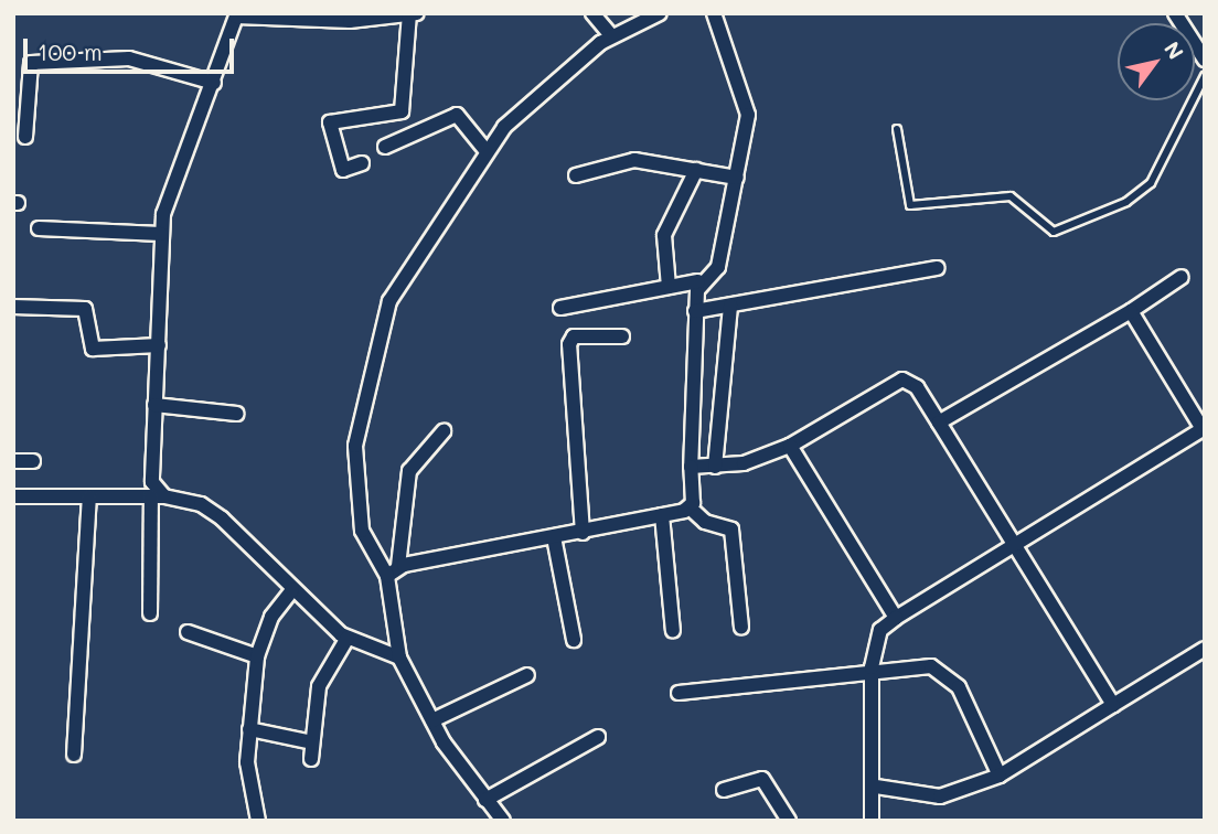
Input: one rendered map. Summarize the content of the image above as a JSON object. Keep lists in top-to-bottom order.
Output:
{
  "scale_bar": "100 m",
  "north": "top right"
}
